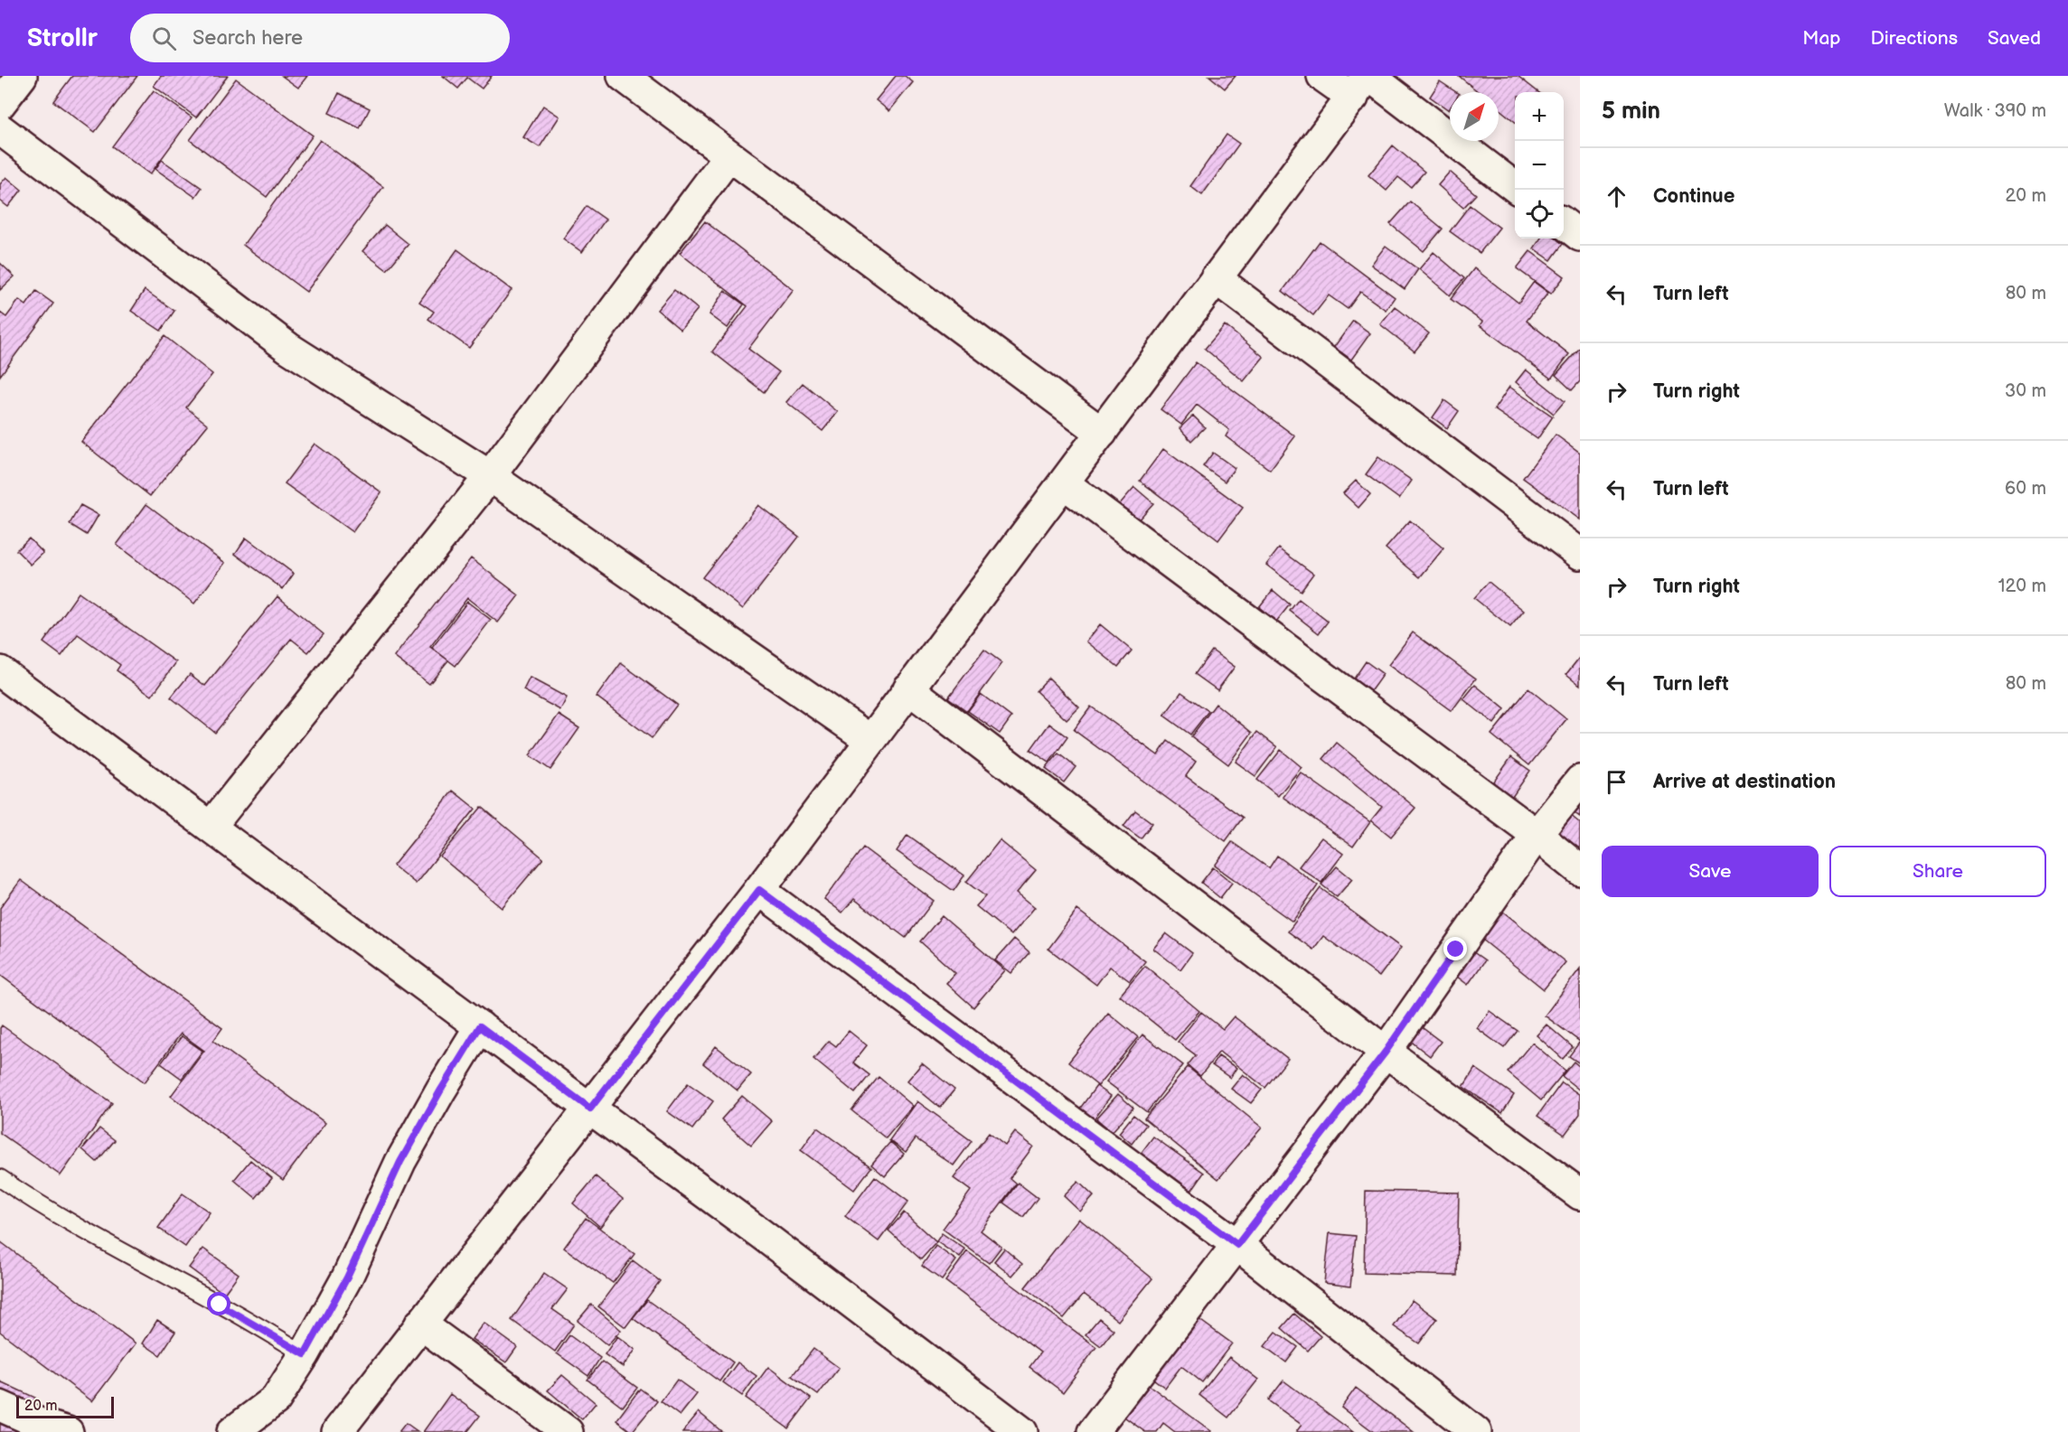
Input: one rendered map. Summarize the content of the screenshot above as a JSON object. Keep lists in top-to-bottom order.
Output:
{
  "scale_bar": "20 m",
  "north": "top right",
  "page": {
    "header": "Strollr",
    "search": "Search here",
    "nav": ["Map", "Directions", "Saved"],
    "heading": ["5 min", "Walk · 390 m"],
    "map_buttons": ["+", "−"],
    "list": [
      ["Continue", "20 m"],
      ["Turn left", "80 m"],
      ["Turn right", "30 m"],
      ["Turn left", "60 m"],
      ["Turn right", "120 m"],
      ["Turn left", "80 m"],
      "Arrive at destination"
    ],
    "buttons": ["Save", "Share"],
    "scale": "20 m"
  }
}
